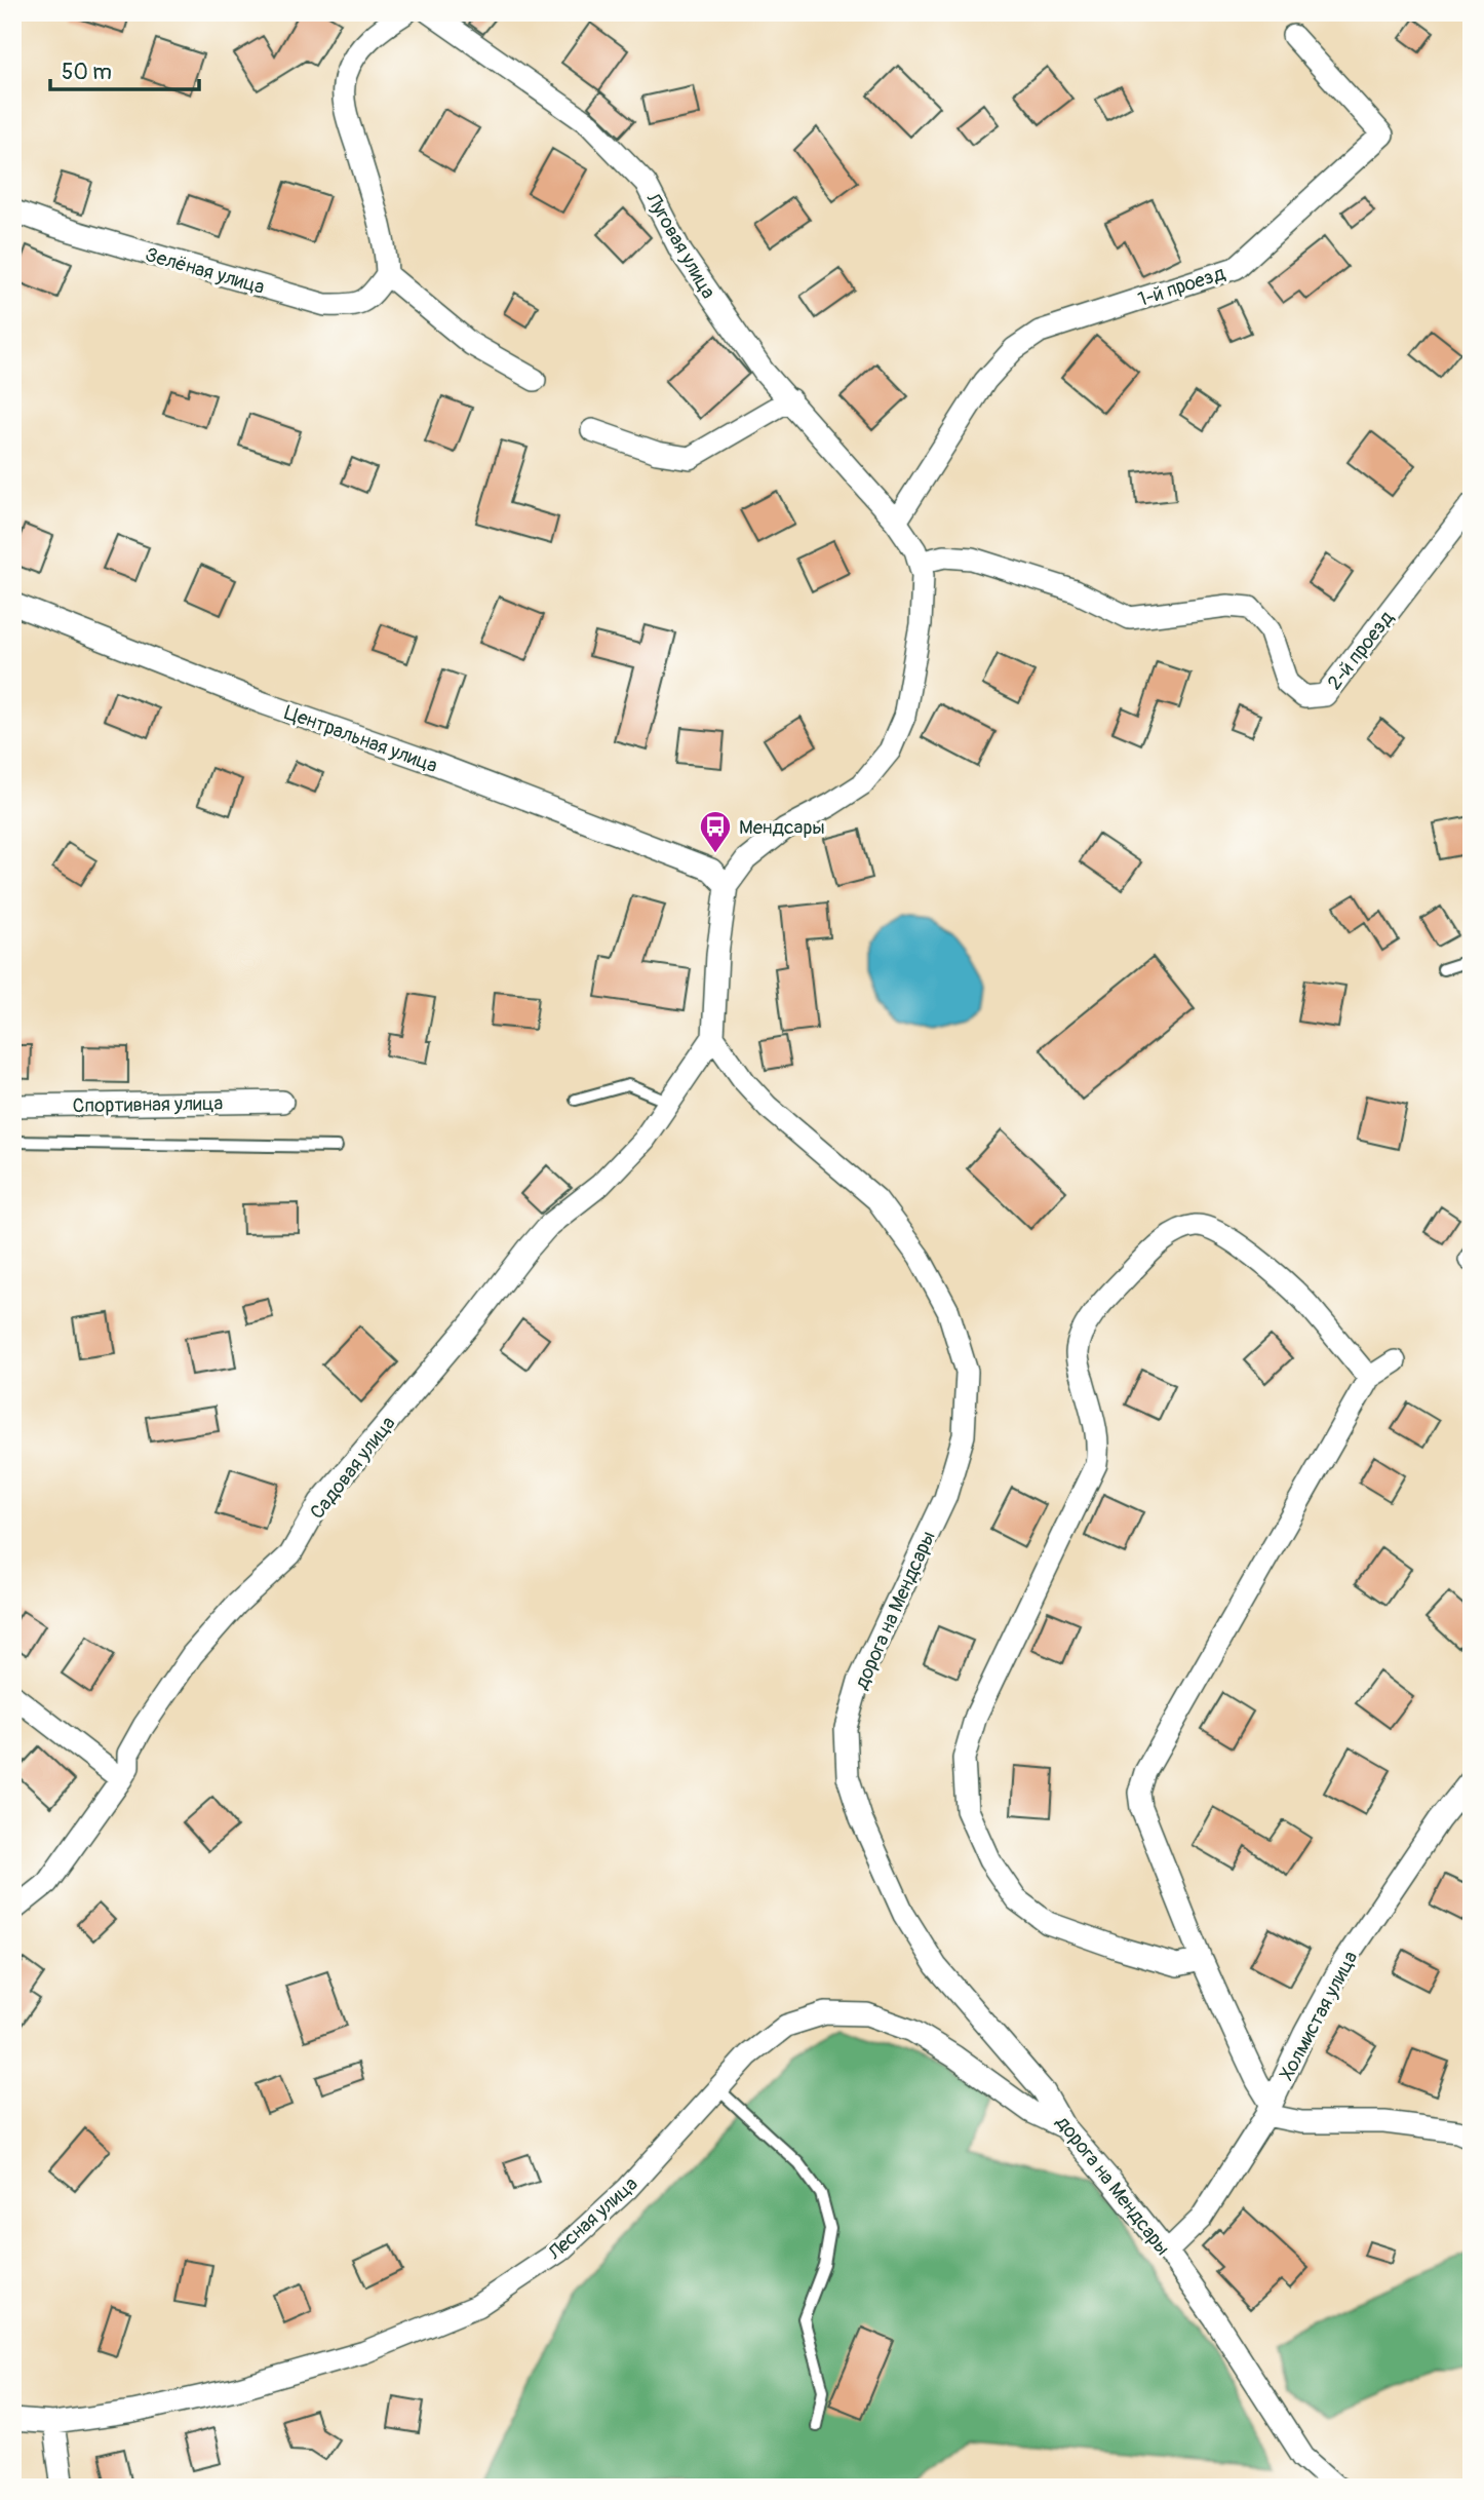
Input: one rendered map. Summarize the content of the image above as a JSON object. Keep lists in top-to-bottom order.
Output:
{
  "streets": {
    "street": [
      "Луговая улица",
      "Зелёная улица",
      "1-й проезд",
      "2-й проезд",
      "Центральная улица",
      "Спортивная улица",
      "Садовая улица",
      "дорога на Мендсары",
      "Холмистая улица",
      "Лесная улица"
    ]
  },
  "crossings": [
    ["Луговая улица", "1-й проезд"],
    ["Луговая улица", "2-й проезд"],
    ["Садовая улица", "дорога на Мендсары"],
    ["дорога на Мендсары", "Холмистая улица"],
    ["дорога на Мендсары", "Лесная улица"]
  ],
  "places": {
    "bus stop": ["Мендсары"]
  },
  "scale_bar": "50 m"
}
